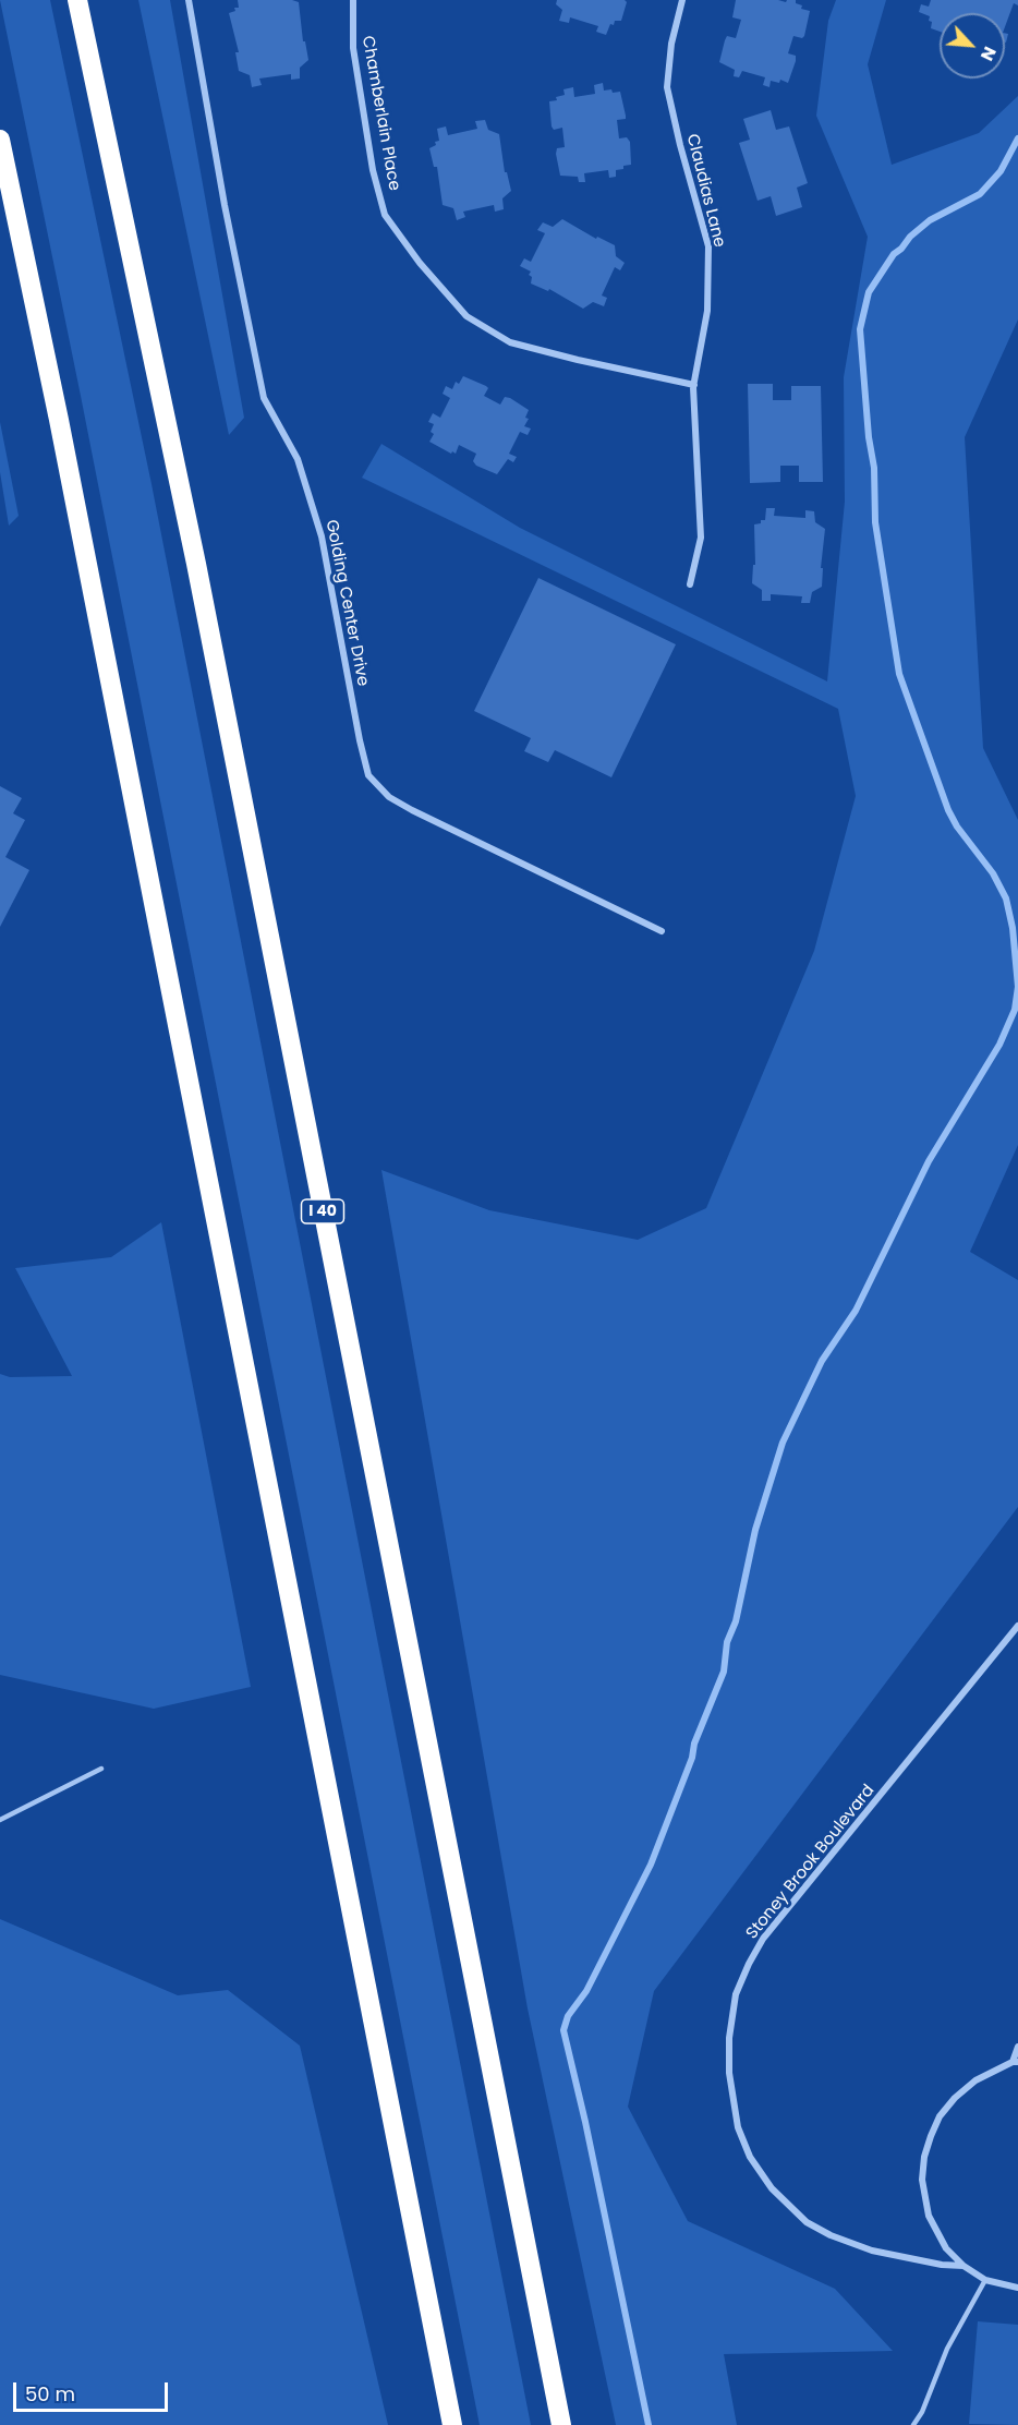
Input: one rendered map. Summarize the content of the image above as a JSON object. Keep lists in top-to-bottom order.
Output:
{
  "streets": {
    "highway": ["I 40"],
    "street": [
      "Chamberlain Place",
      "Claudias Lane",
      "Golding Center Drive",
      "Stoney Brook Boulevard"
    ]
  },
  "crossings": [
    ["Chamberlain Place", "Claudias Lane"]
  ],
  "scale_bar": "50 m",
  "north": "bottom right"
}
